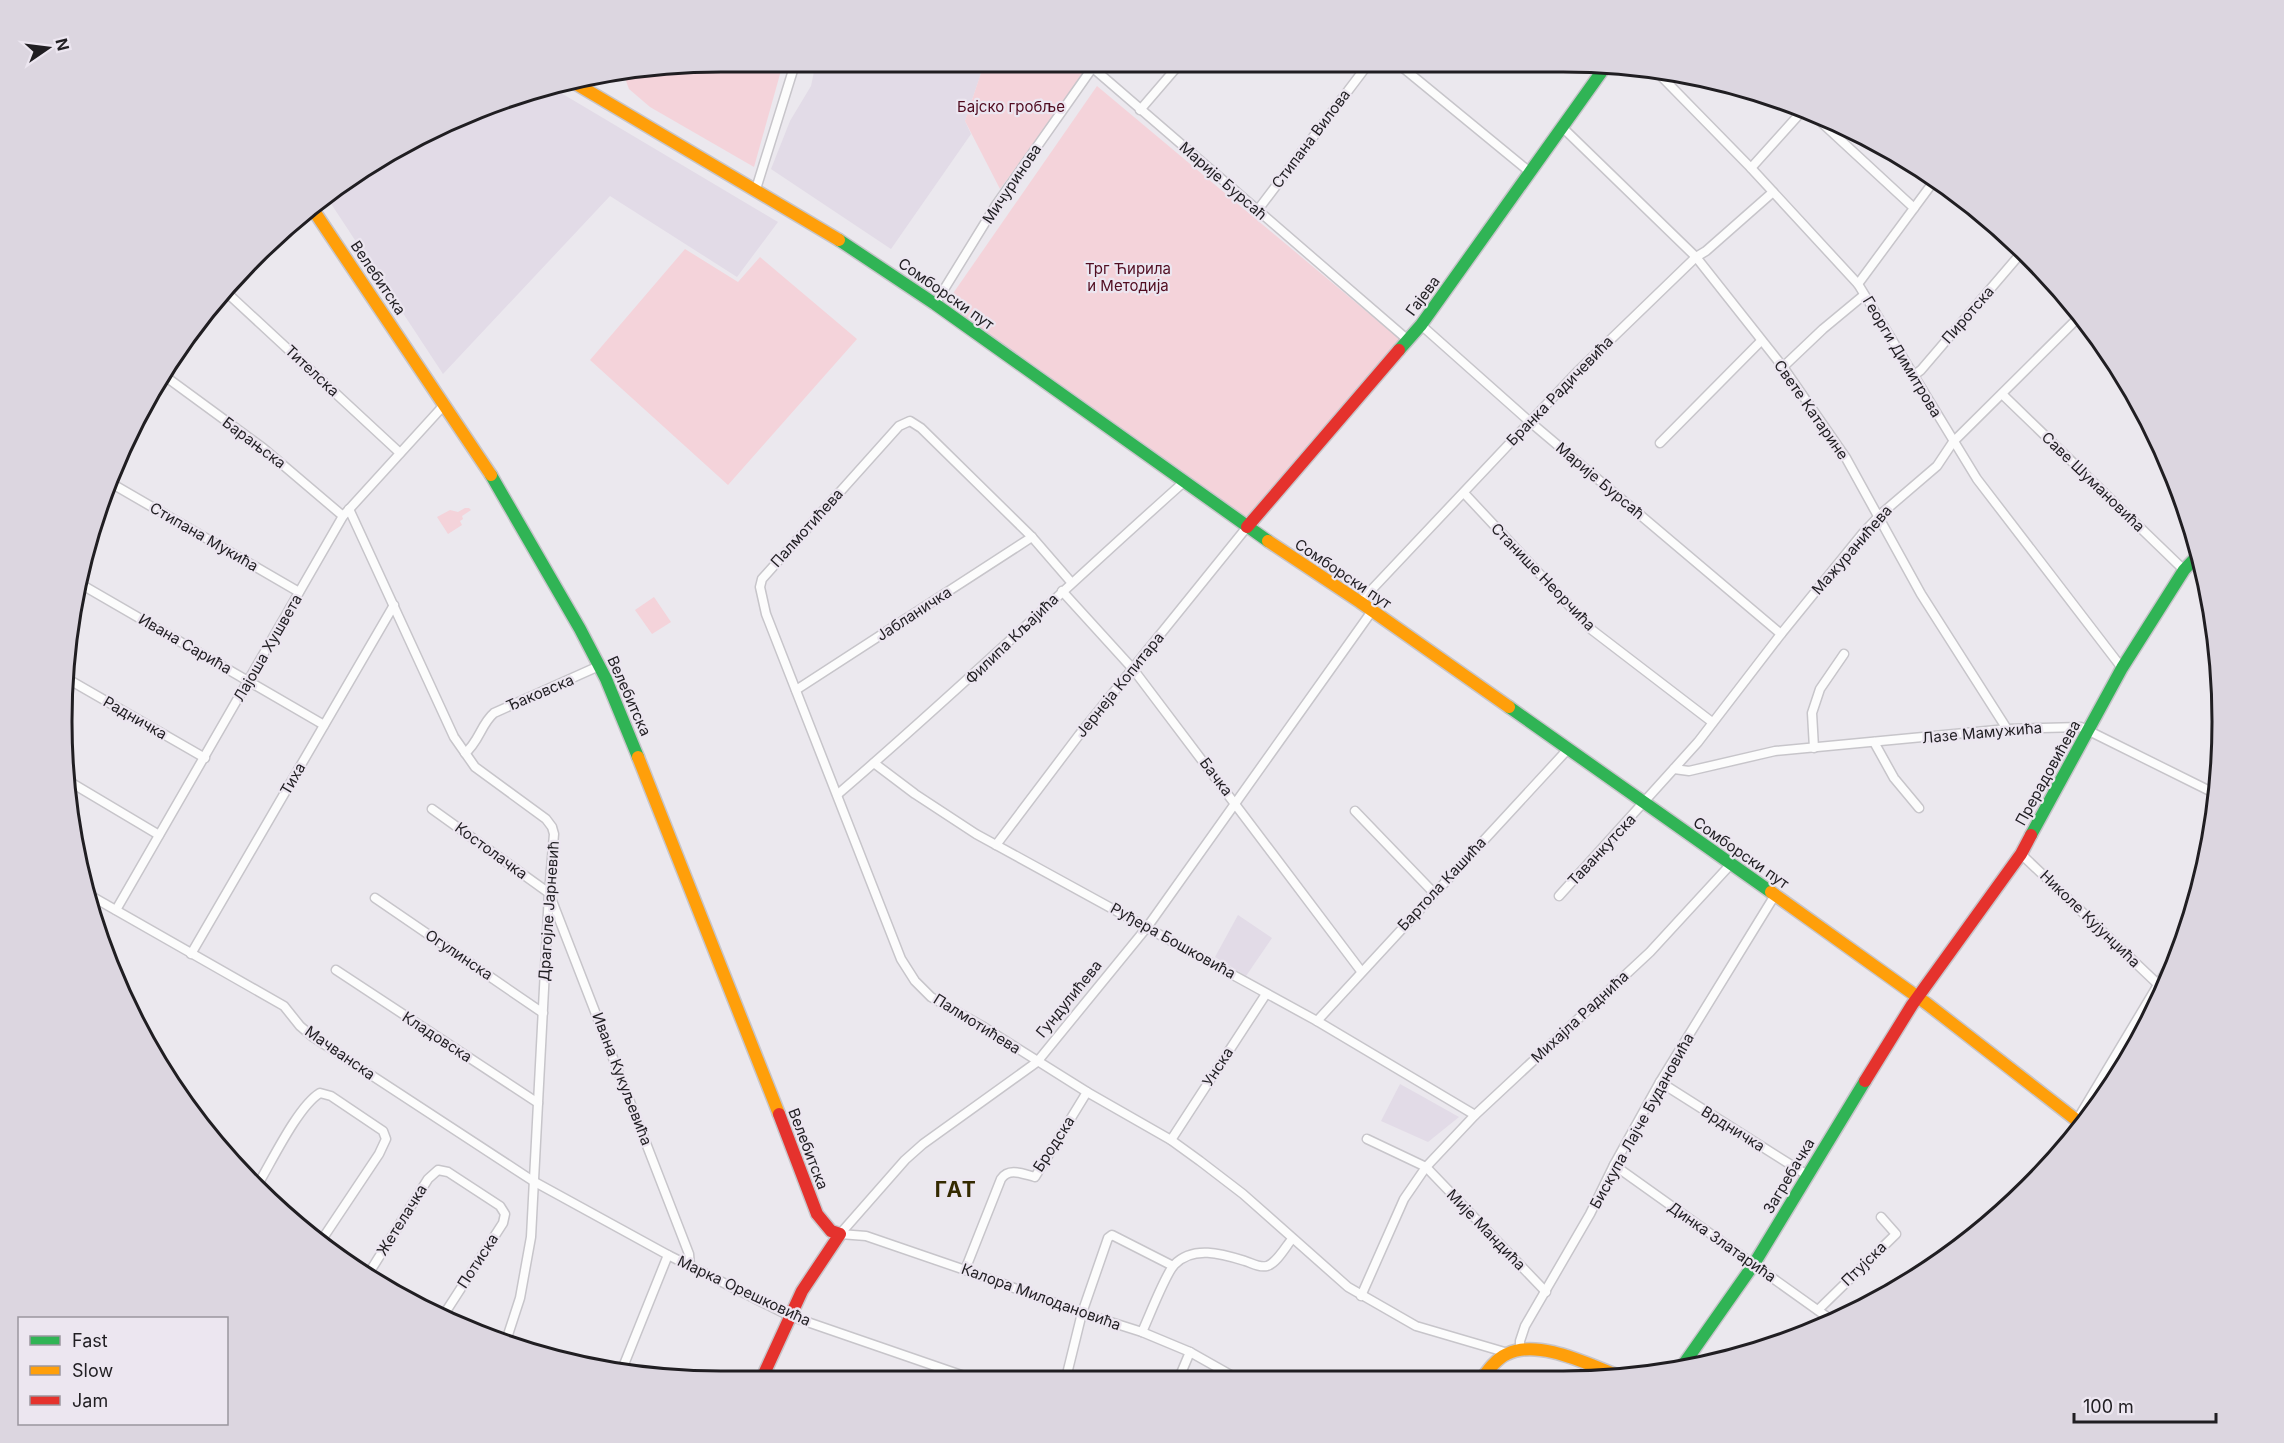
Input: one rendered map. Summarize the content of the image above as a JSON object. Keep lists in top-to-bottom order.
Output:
{
  "streets": {
    "main road": [
      "Велебитска",
      "Сомборски пут",
      "Гајева",
      "Прерадовићева",
      "Гундулићева",
      "Загребачка"
    ],
    "street": [
      "Стипана Вилова",
      "Марије Бурсаћ",
      "Мичуринова",
      "Пиротска",
      "Георги Димитрова",
      "Тителска",
      "Бранка Радичевића",
      "Свете Катарине",
      "Барањска",
      "Саве Шумановића",
      "Палмотићева",
      "Стипана Мукића",
      "Мажуранићева",
      "Станише Неорчића",
      "Јабланичка",
      "Филипа Кљајића",
      "Ивана Сарића",
      "Лајоша Хушвета",
      "Јернеја Копитара",
      "Ђаковска",
      "Радничка",
      "Лазе Мамужића",
      "Бачка",
      "Тиха",
      "Таванкутска",
      "Костолачка",
      "Бартола Кашића",
      "Драгојле Јарневић",
      "Николе Кујунџића",
      "Руђера Бошковића",
      "Огулинска",
      "Михајла Раднића",
      "Кладовска",
      "Мачванска",
      "Унска",
      "Ивана Кукуљевића",
      "Бискупа Лајче Будановића",
      "Врдничка",
      "Бродска",
      "Жетелачка",
      "Мије Мандића",
      "Динка Златарића",
      "Потиска",
      "Птујска",
      "Марка Орешковића",
      "Калора Милодановића"
    ]
  },
  "crossings": [
    ["Стипана Вилова", "Марије Бурсаћ"],
    ["Марије Бурсаћ", "Гајева"],
    ["Марије Бурсаћ", "Бранка Радичевића"],
    ["Марије Бурсаћ", "Мажуранићева"],
    ["Мичуринова", "Сомборски пут"],
    ["Велебитска", "Лајоша Хушвета"],
    ["Велебитска", "Ђаковска"],
    ["Велебитска", "Гундулићева"],
    ["Велебитска", "Калора Милодановића"],
    ["Сомборски пут", "Гајева"],
    ["Сомборски пут", "Бранка Радичевића"],
    ["Сомборски пут", "Мажуранићева"],
    ["Сомборски пут", "Филипа Кљајића"],
    ["Сомборски пут", "Јернеја Копитара"],
    ["Сомборски пут", "Прерадовићева"],
    ["Сомборски пут", "Таванкутска"],
    ["Сомборски пут", "Бартола Кашића"],
    ["Сомборски пут", "Гундулићева"],
    ["Сомборски пут", "Михајла Раднића"],
    ["Сомборски пут", "Бискупа Лајче Будановића"],
    ["Сомборски пут", "Загребачка"],
    ["Гајева", "Свете Катарине"],
    ["Гајева", "Јернеја Копитара"],
    ["Пиротска", "Георги Димитрова"],
    ["Георги Димитрова", "Бранка Радичевића"],
    ["Георги Димитрова", "Мажуранићева"],
    ["Георги Димитрова", "Прерадовићева"],
    ["Тителска", "Лајоша Хушвета"],
    ["Бранка Радичевића", "Свете Катарине"],
    ["Бранка Радичевића", "Станише Неорчића"],
    ["Свете Катарине", "Мажуранићева"],
    ["Свете Катарине", "Лазе Мамужића"],
    ["Барањска", "Лајоша Хушвета"],
    ["Барањска", "Драгојле Јарневић"],
    ["Саве Шумановића", "Мажуранићева"],
    ["Саве Шумановића", "Прерадовићева"],
    ["Палмотићева", "Јабланичка"],
    ["Палмотићева", "Филипа Кљајића"],
    ["Палмотићева", "Гундулићева"],
    ["Палмотићева", "Михајла Раднића"],
    ["Палмотићева", "Унска"],
    ["Палмотићева", "Бискупа Лајче Будановића"],
    ["Палмотићева", "Бродска"],
    ["Стипана Мукића", "Лајоша Хушвета"],
    ["Мажуранићева", "Станише Неорчића"],
    ["Мажуранићева", "Лазе Мамужића"],
    ["Мажуранићева", "Таванкутска"],
    ["Филипа Кљајића", "Бачка"],
    ["Филипа Кљајића", "Руђера Бошковића"],
    ["Ивана Сарића", "Лајоша Хушвета"],
    ["Ивана Сарића", "Тиха"],
    ["Лајоша Хушвета", "Радничка"],
    ["Лајоша Хушвета", "Драгојле Јарневић"],
    ["Лајоша Хушвета", "Мачванска"],
    ["Јернеја Копитара", "Бачка"],
    ["Јернеја Копитара", "Руђера Бошковића"],
    ["Ђаковска", "Драгојле Јарневић"],
    ["Лазе Мамужића", "Прерадовићева"],
    ["Прерадовићева", "Николе Кујунџића"],
    ["Прерадовићева", "Загребачка"],
    ["Бачка", "Бартола Кашића"],
    ["Бачка", "Гундулићева"],
    ["Тиха", "Драгојле Јарневић"],
    ["Тиха", "Мачванска"],
    ["Костолачка", "Драгојле Јарневић"],
    ["Костолачка", "Ивана Кукуљевића"],
    ["Бартола Кашића", "Руђера Бошковића"],
    ["Драгојле Јарневић", "Огулинска"],
    ["Драгојле Јарневић", "Кладовска"],
    ["Драгојле Јарневић", "Мачванска"],
    ["Драгојле Јарневић", "Ивана Кукуљевића"],
    ["Драгојле Јарневић", "Марка Орешковића"],
    ["Руђера Бошковића", "Гундулићева"],
    ["Руђера Бошковића", "Михајла Раднића"],
    ["Руђера Бошковића", "Унска"],
    ["Гундулићева", "Марка Орешковића"],
    ["Гундулићева", "Калора Милодановића"],
    ["Михајла Раднића", "Мије Мандића"],
    ["Мачванска", "Марка Орешковића"],
    ["Ивана Кукуљевића", "Марка Орешковића"],
    ["Бискупа Лајче Будановића", "Врдничка"],
    ["Бискупа Лајче Будановића", "Мије Мандића"],
    ["Бискупа Лајче Будановића", "Динка Златарића"],
    ["Врдничка", "Загребачка"],
    ["Бродска", "Калора Милодановића"],
    ["Загребачка", "Динка Златарића"],
    ["Жетелачка", "Потиска"],
    ["Динка Златарића", "Птујска"]
  ],
  "districts": ["ГАТ"],
  "parks": ["Бајско гробље", "Трг Ћирила и Методија"],
  "legend": ["Fast", "Slow", "Jam"],
  "scale_bar": "100 m",
  "north": "right"
}
